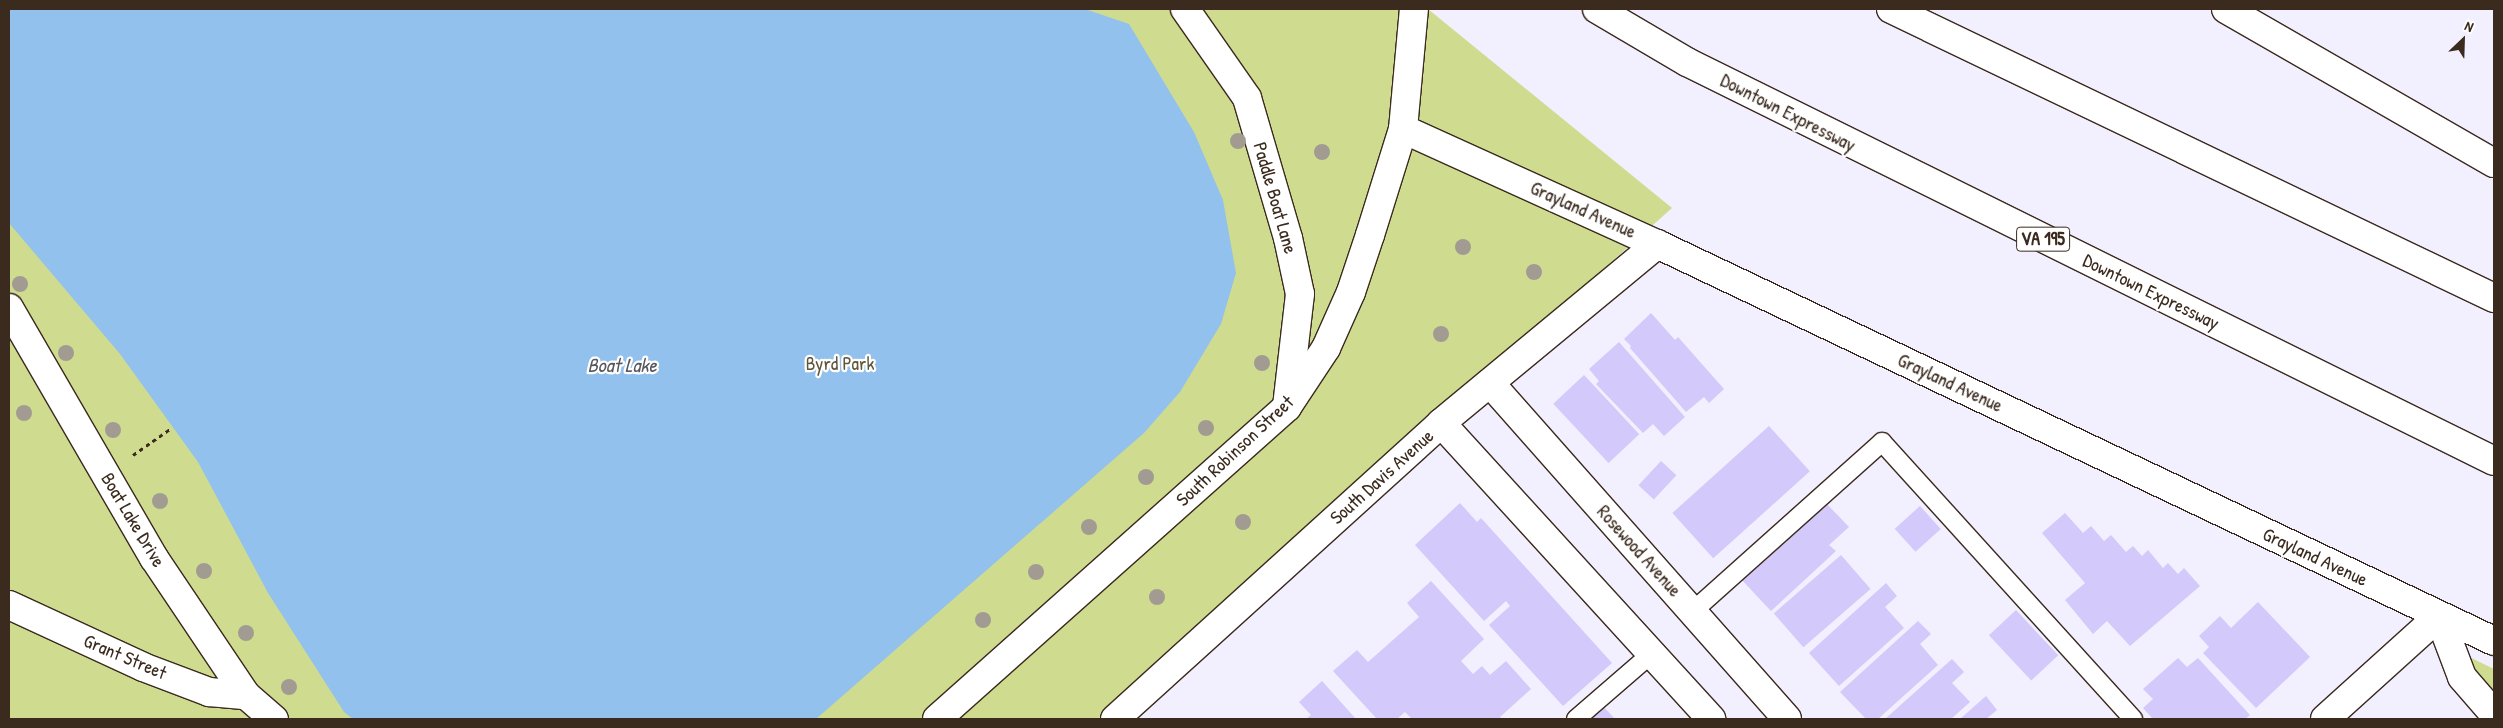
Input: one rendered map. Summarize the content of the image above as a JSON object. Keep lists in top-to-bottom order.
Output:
{
  "streets": {
    "main road": [
      "Downtown Expressway",
      "Paddle Boat Lane",
      "Grayland Avenue",
      "VA 195",
      "South Robinson Street",
      "South Davis Avenue",
      "Boat Lake Drive",
      "Rosewood Avenue",
      "Grant Street"
    ]
  },
  "crossings": [
    ["Paddle Boat Lane", "South Robinson Street"],
    ["Grayland Avenue", "South Robinson Street"],
    ["Grayland Avenue", "South Davis Avenue"],
    ["South Davis Avenue", "Rosewood Avenue"],
    ["Boat Lake Drive", "Grant Street"]
  ],
  "water": ["Boat Lake"],
  "parks": ["Byrd Park"],
  "north": "top right"
}
